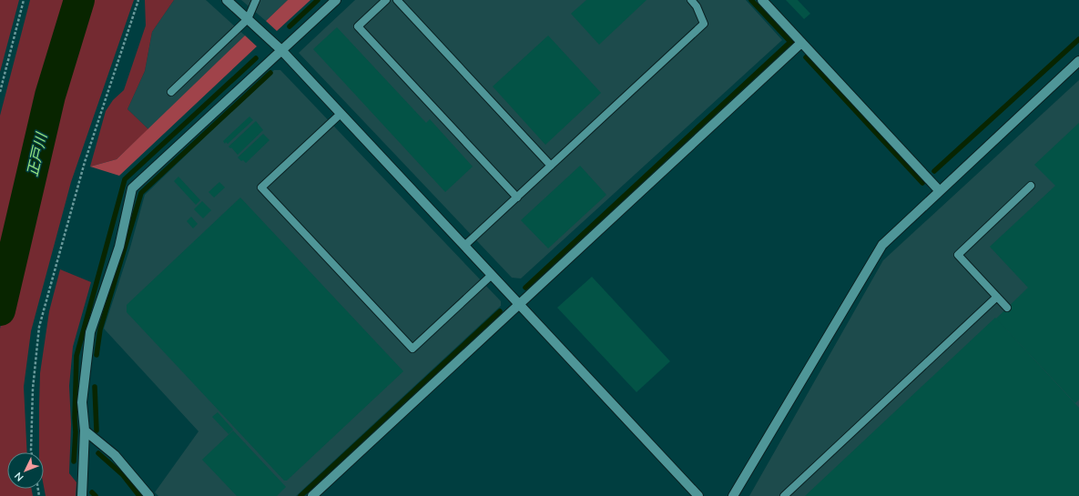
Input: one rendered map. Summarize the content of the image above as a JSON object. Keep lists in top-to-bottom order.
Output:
{
  "water": ["正戸川"],
  "north": "bottom left"
}
